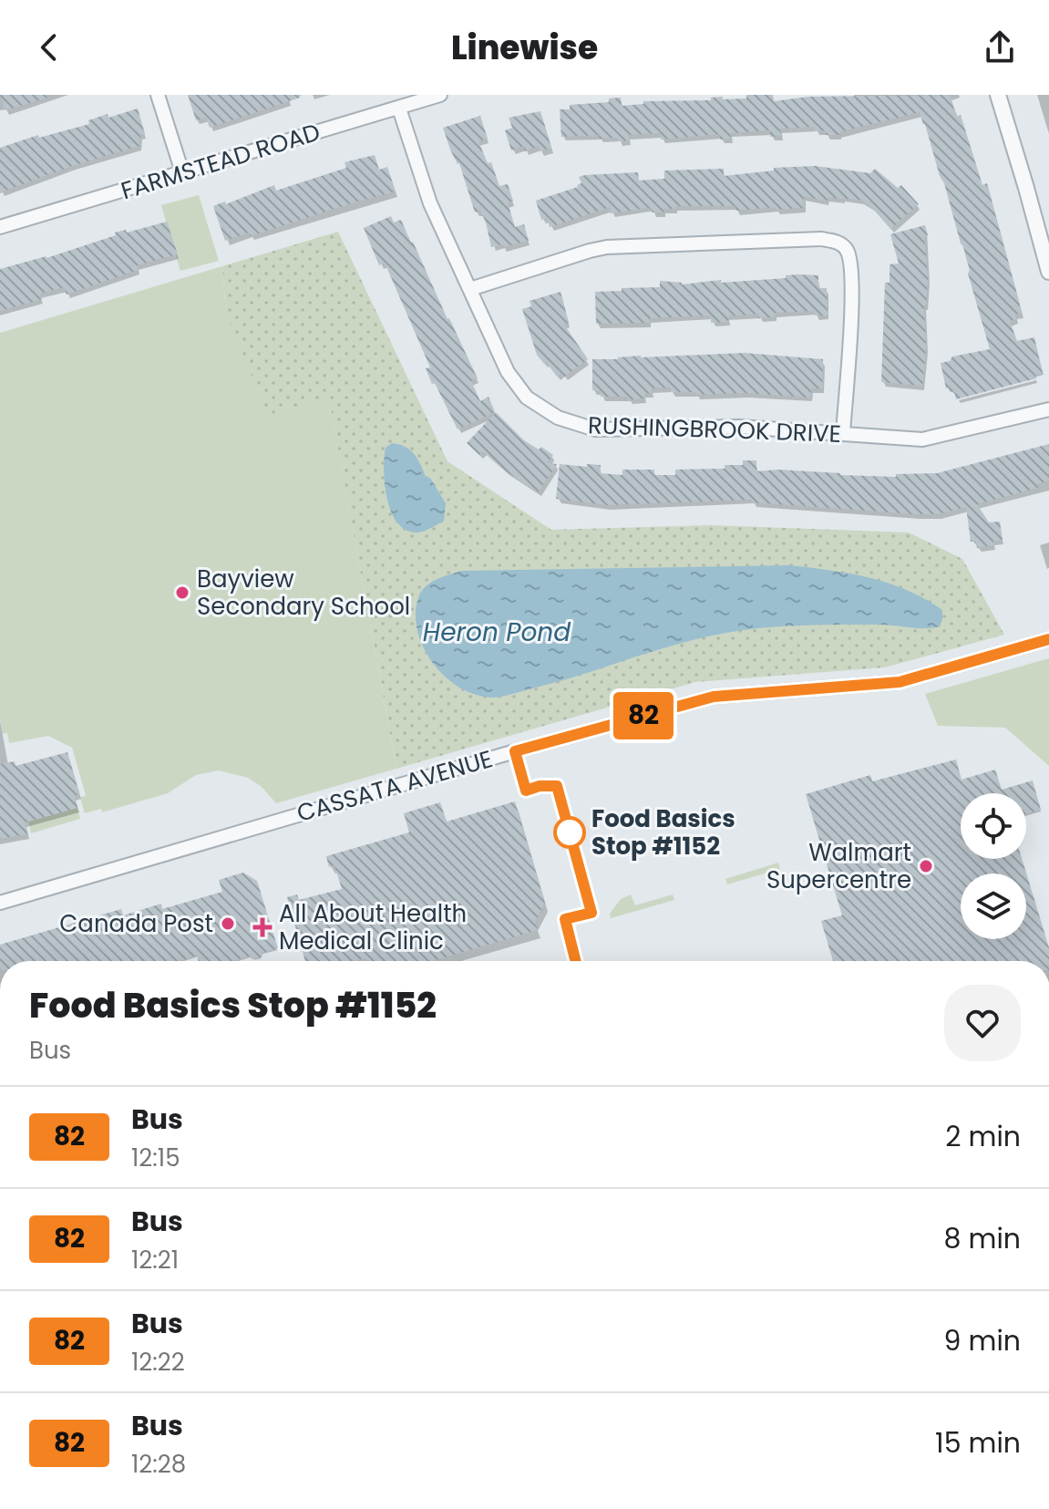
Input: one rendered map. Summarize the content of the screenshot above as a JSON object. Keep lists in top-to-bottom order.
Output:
{
  "streets": {
    "street": ["FARMSTEAD ROAD", "RUSHINGBROOK DRIVE", "CASSATA AVENUE"]
  },
  "crossings": [
    ["FARMSTEAD ROAD", "RUSHINGBROOK DRIVE"]
  ],
  "water": ["Heron Pond"],
  "places": {
    "other": [
      "Bayview Secondary School",
      "Food Basics Stop #1152",
      "Walmart Supercentre",
      "Canada Post"
    ],
    "health": ["All About Health Medical Clinic"]
  },
  "lines": ["bus line 82"],
  "page": {
    "header": "Linewise",
    "on_map": "82",
    "heading": ["Food Basics Stop #1152", "Bus"],
    "list": [
      {
        "mark": "82",
        "name": "Bus",
        "note": "12:15",
        "value": "2 min"
      },
      {
        "mark": "82",
        "name": "Bus",
        "note": "12:21",
        "value": "8 min"
      },
      {
        "mark": "82",
        "name": "Bus",
        "note": "12:22",
        "value": "9 min"
      },
      {
        "mark": "82",
        "name": "Bus",
        "note": "12:28",
        "value": "15 min"
      }
    ]
  }
}
